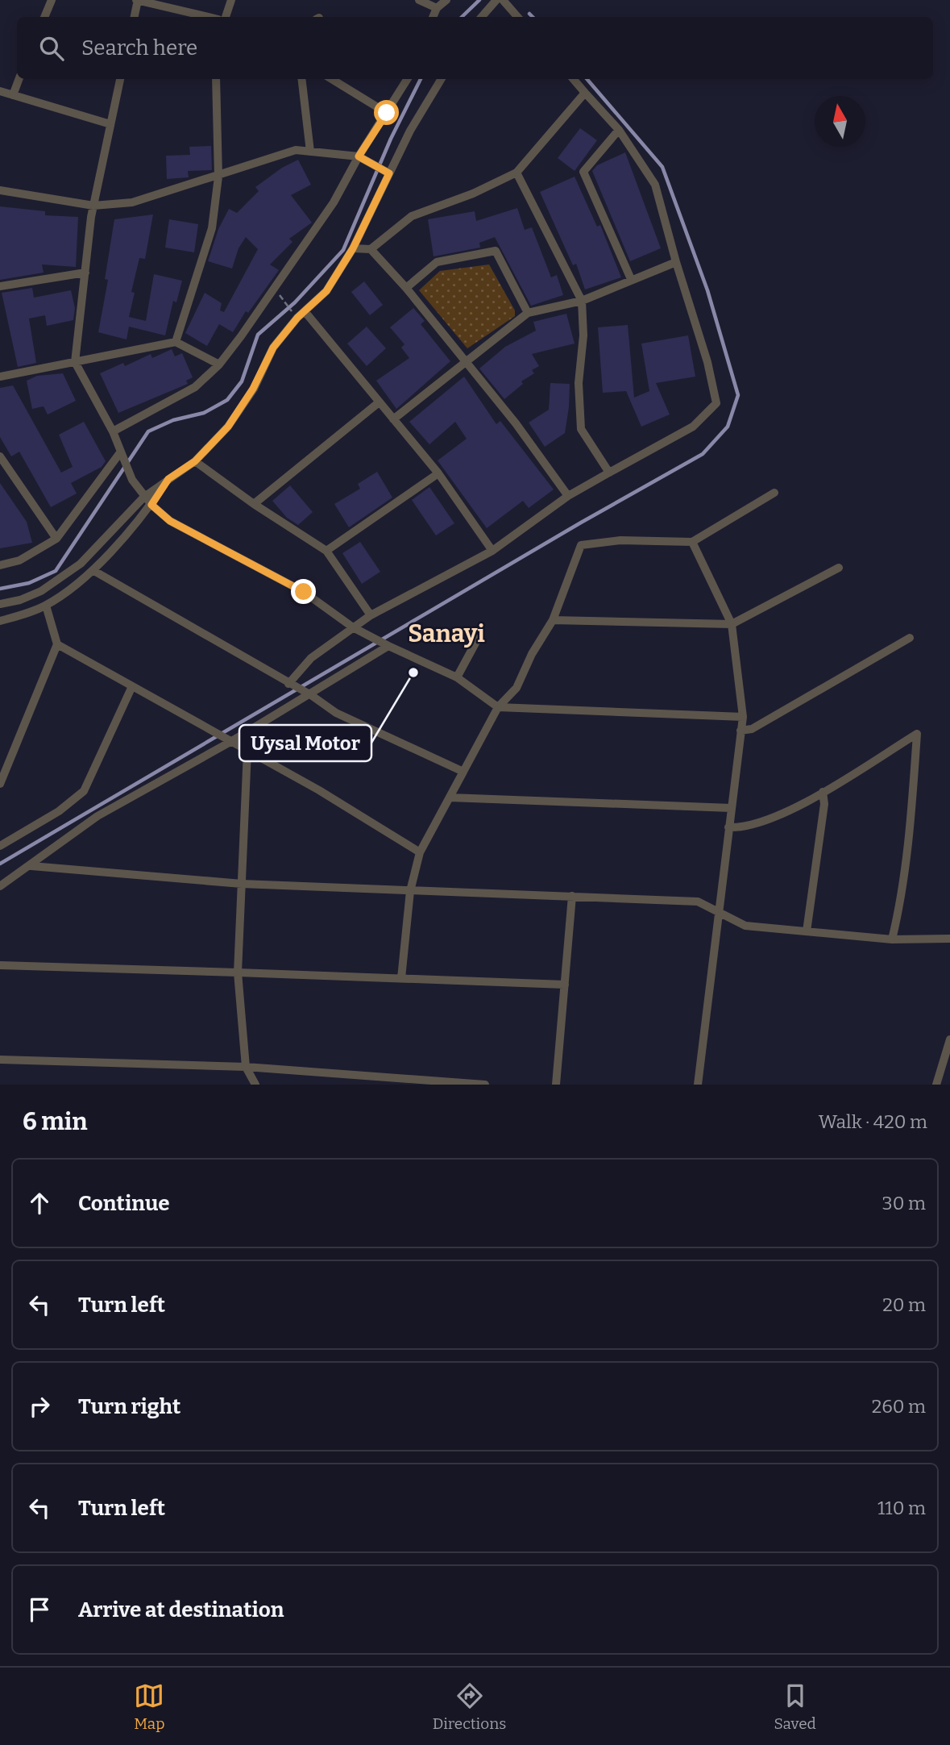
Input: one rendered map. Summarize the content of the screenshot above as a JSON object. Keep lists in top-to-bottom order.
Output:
{
  "districts": ["Sanayi"],
  "places": ["Uysal Motor"],
  "north": "top",
  "page": {
    "search": "Search here",
    "heading": ["6 min", "Walk · 420 m"],
    "list": [
      ["Continue", "30 m"],
      ["Turn left", "20 m"],
      ["Turn right", "260 m"],
      ["Turn left", "110 m"],
      "Arrive at destination"
    ],
    "nav": ["Map", "Directions", "Saved"]
  }
}
